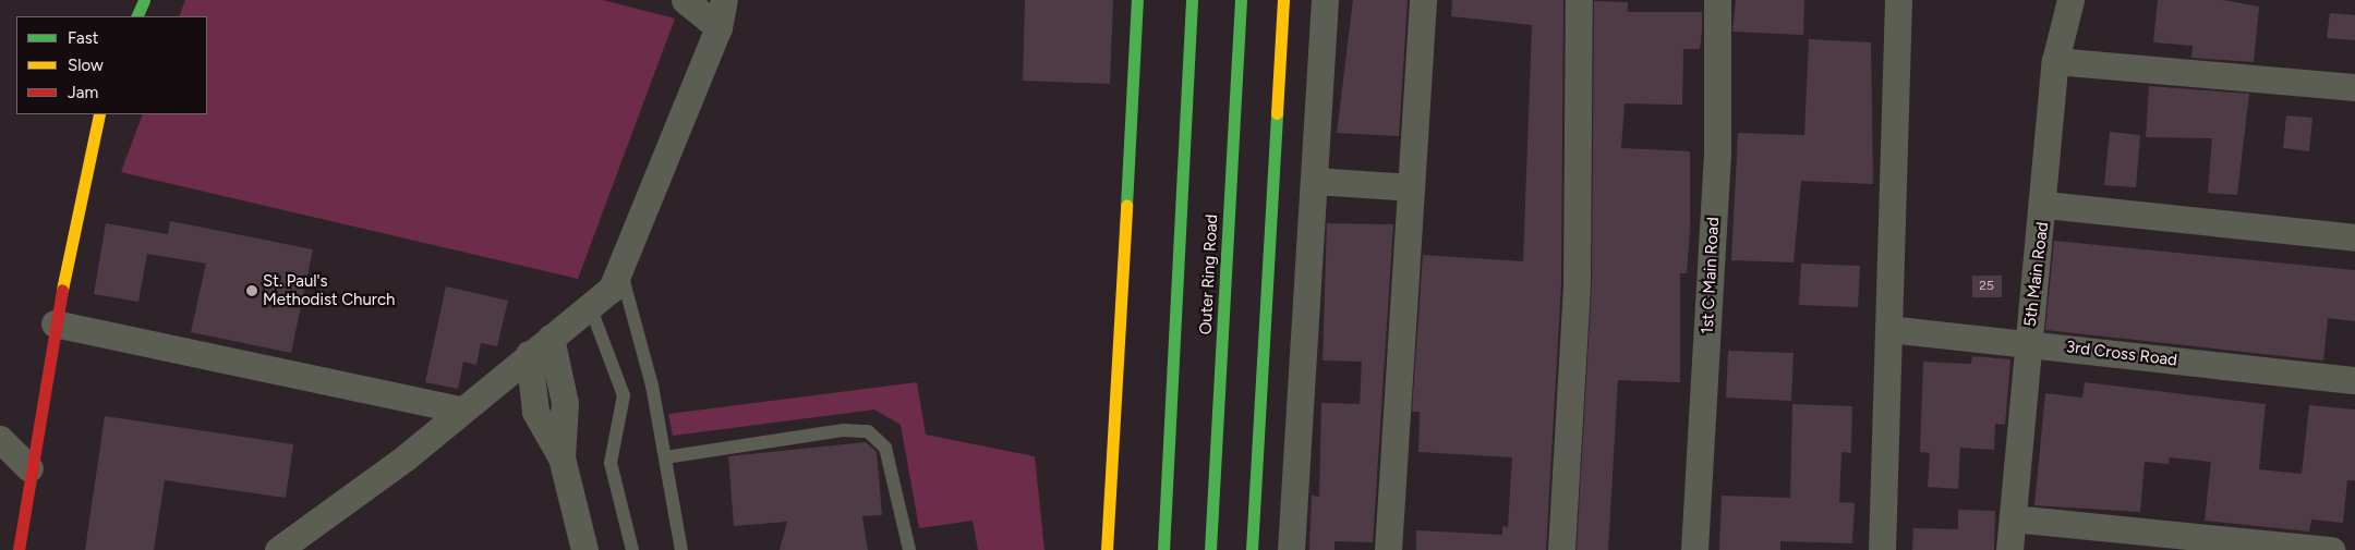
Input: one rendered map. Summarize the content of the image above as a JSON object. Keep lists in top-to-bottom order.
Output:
{
  "streets": {
    "main road": ["Outer Ring Road"],
    "street": ["5th Main Road", "1st C Main Road", "3rd Cross Road"]
  },
  "crossings": [
    ["5th Main Road", "3rd Cross Road"]
  ],
  "places": ["St. Paul's Methodist Church"],
  "house_numbers": ["25"],
  "legend": ["Fast", "Slow", "Jam"]
}
